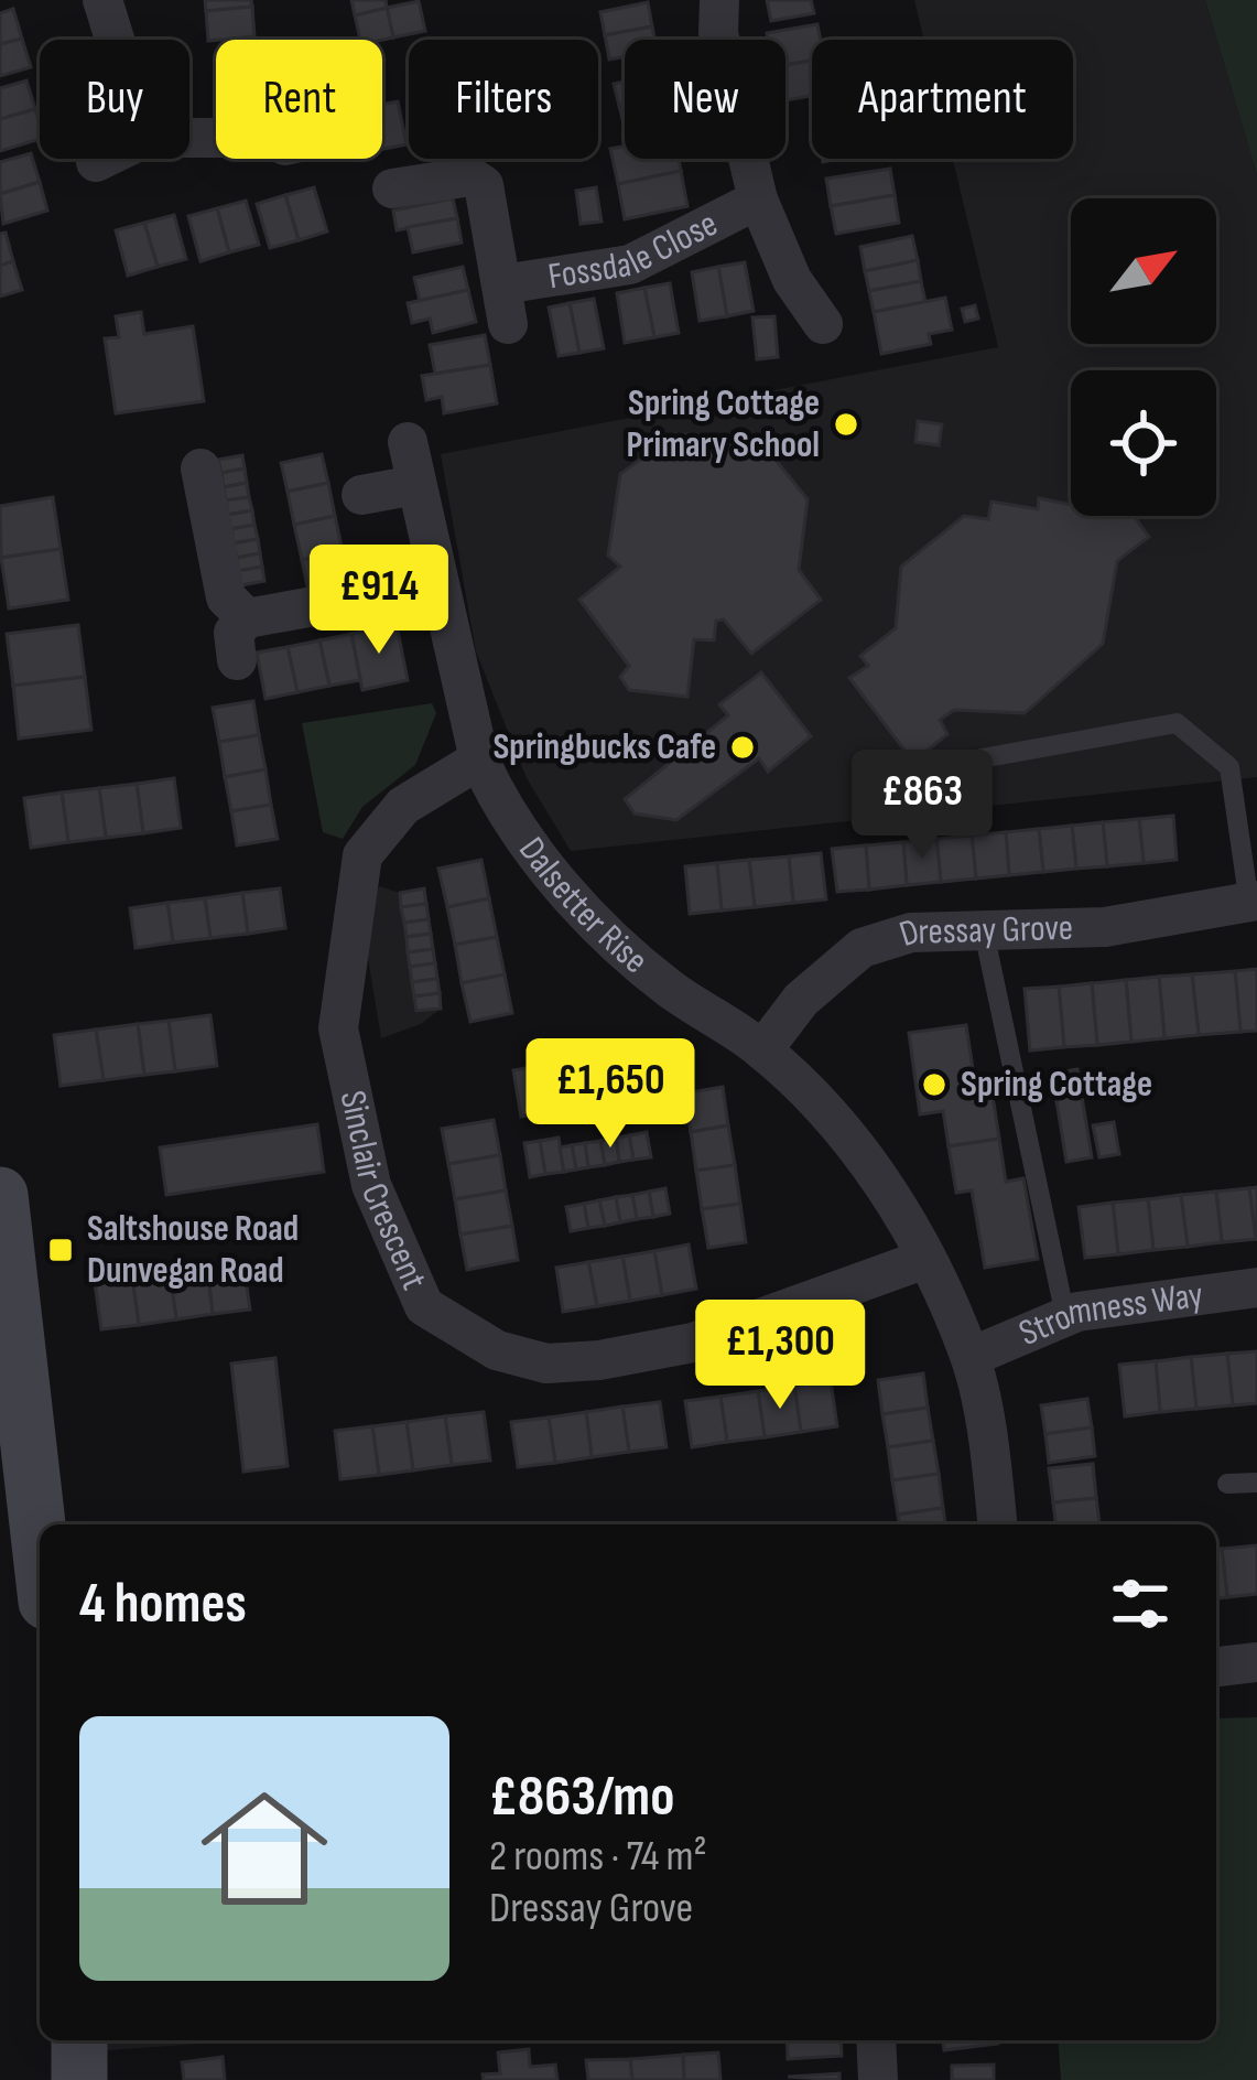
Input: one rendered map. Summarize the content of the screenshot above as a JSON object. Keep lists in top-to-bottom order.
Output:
{
  "streets": {
    "street": [
      "Fossdale Close",
      "Dalsetter Rise",
      "Dressay Grove",
      "Sinclair Crescent",
      "Stromness Way"
    ]
  },
  "crossings": [
    ["Dalsetter Rise", "Dressay Grove"],
    ["Dalsetter Rise", "Sinclair Crescent"],
    ["Dalsetter Rise", "Stromness Way"]
  ],
  "places": {
    "other": ["Spring Cottage Primary School", "Springbucks Cafe", "Spring Cottage"],
    "transit": ["Saltshouse Road Dunvegan Road"]
  },
  "north": "top right",
  "page": {
    "chip": [
      "Buy",
      "Rent",
      "Filters",
      "New",
      "Apartment"
    ],
    "price": [
      "£914",
      "£863",
      "£1,650",
      "£1,300"
    ],
    "heading": "4 homes",
    "list": [
      {
        "name": "£863/mo",
        "note": "2 rooms · 74 m² · Dressay Grove"
      }
    ]
  }
}
